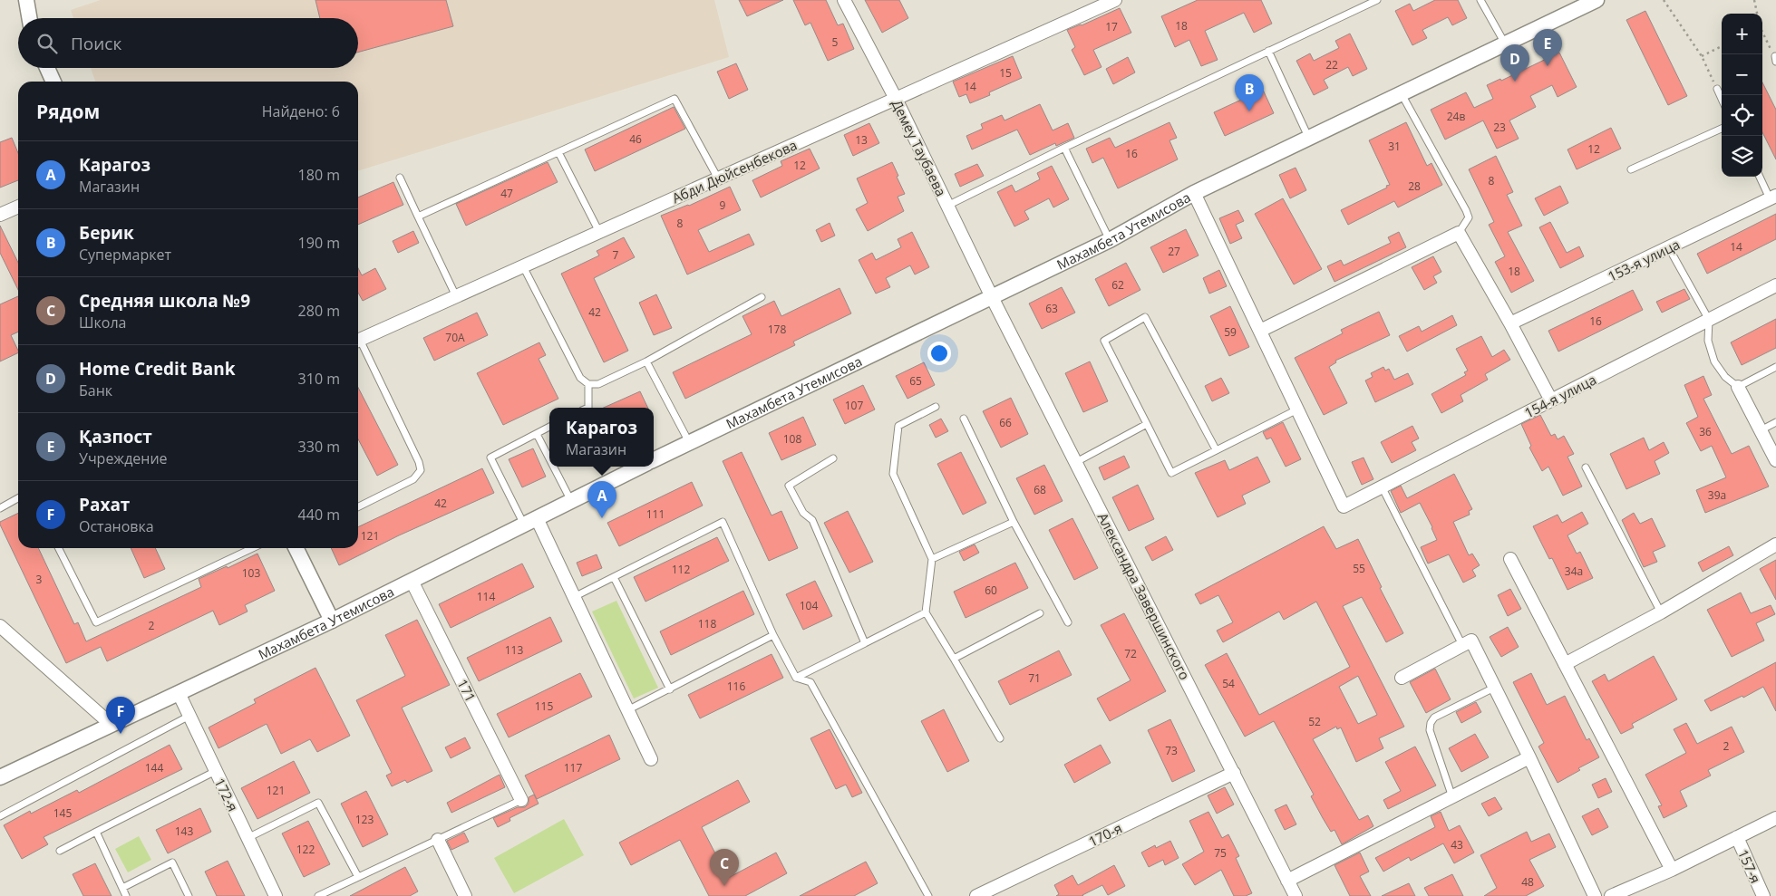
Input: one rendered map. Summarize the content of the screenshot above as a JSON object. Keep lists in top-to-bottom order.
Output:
{
  "streets": {
    "street": [
      "Демеу Таубаева",
      "Абди Дюйсенбекова",
      "Махамбета Утемисова",
      "153-я улица",
      "154-я улица",
      "Александра Завершинского",
      "171",
      "172-я",
      "170-я",
      "157-я"
    ]
  },
  "crossings": [
    ["Демеу Таубаева", "Абди Дюйсенбекова"],
    ["Демеу Таубаева", "Махамбета Утемисова"],
    ["Демеу Таубаева", "Александра Завершинского"],
    ["Махамбета Утемисова", "Александра Завершинского"],
    ["Махамбета Утемисова", "171"],
    ["Махамбета Утемисова", "172-я"],
    ["Александра Завершинского", "170-я"]
  ],
  "house_numbers": [
    "18",
    "17",
    "5",
    "22",
    "15",
    "14",
    "24в",
    "23",
    "46",
    "13",
    "31",
    "12",
    "16",
    "12",
    "8",
    "28",
    "47",
    "9",
    "8",
    "14",
    "27",
    "7",
    "18",
    "62",
    "63",
    "42",
    "16",
    "178",
    "59",
    "70А",
    "65",
    "107",
    "66",
    "36",
    "108",
    "68",
    "39а",
    "42",
    "111",
    "121",
    "55",
    "112",
    "34а",
    "103",
    "3",
    "60",
    "114",
    "104",
    "118",
    "2",
    "113",
    "72",
    "71",
    "54",
    "116",
    "115",
    "52",
    "2",
    "73",
    "144",
    "117",
    "121",
    "145",
    "123",
    "143",
    "43",
    "122",
    "75",
    "48"
  ],
  "page": {
    "map_buttons": ["+", "−"],
    "search": "Поиск",
    "pins": [
      "E",
      "D",
      "B",
      "A",
      "F",
      "C"
    ],
    "heading": ["Рядом", "Найдено: 6"],
    "list": [
      {
        "mark": "A",
        "name": "Карагоз",
        "note": "Магазин",
        "value": "180 m"
      },
      {
        "mark": "B",
        "name": "Берик",
        "note": "Супермаркет",
        "value": "190 m"
      },
      {
        "mark": "C",
        "name": "Средняя школа №9",
        "note": "Школа",
        "value": "280 m"
      },
      {
        "mark": "D",
        "name": "Home Credit Bank",
        "note": "Банк",
        "value": "310 m"
      },
      {
        "mark": "E",
        "name": "Қазпост",
        "note": "Учреждение",
        "value": "330 m"
      },
      {
        "mark": "F",
        "name": "Рахат",
        "note": "Остановка",
        "value": "440 m"
      }
    ],
    "popup": ["Карагоз", "Магазин"]
  }
}
